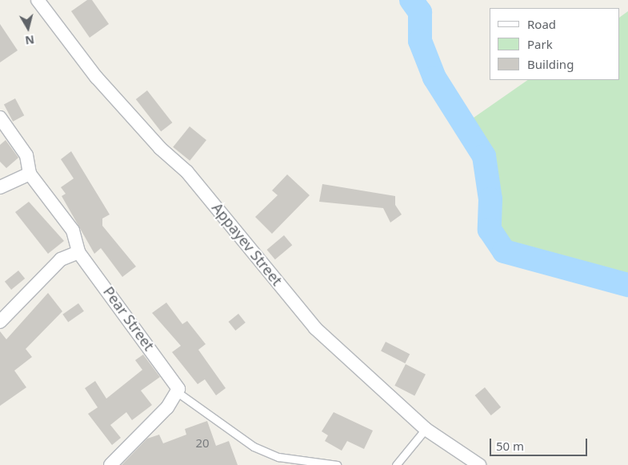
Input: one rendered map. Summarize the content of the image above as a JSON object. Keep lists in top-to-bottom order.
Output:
{
  "streets": {
    "street": ["Appayev Street", "Pear Street"]
  },
  "house_numbers": ["20"],
  "legend": ["Road", "Park", "Building"],
  "scale_bar": "50 m",
  "north": "bottom"
}
